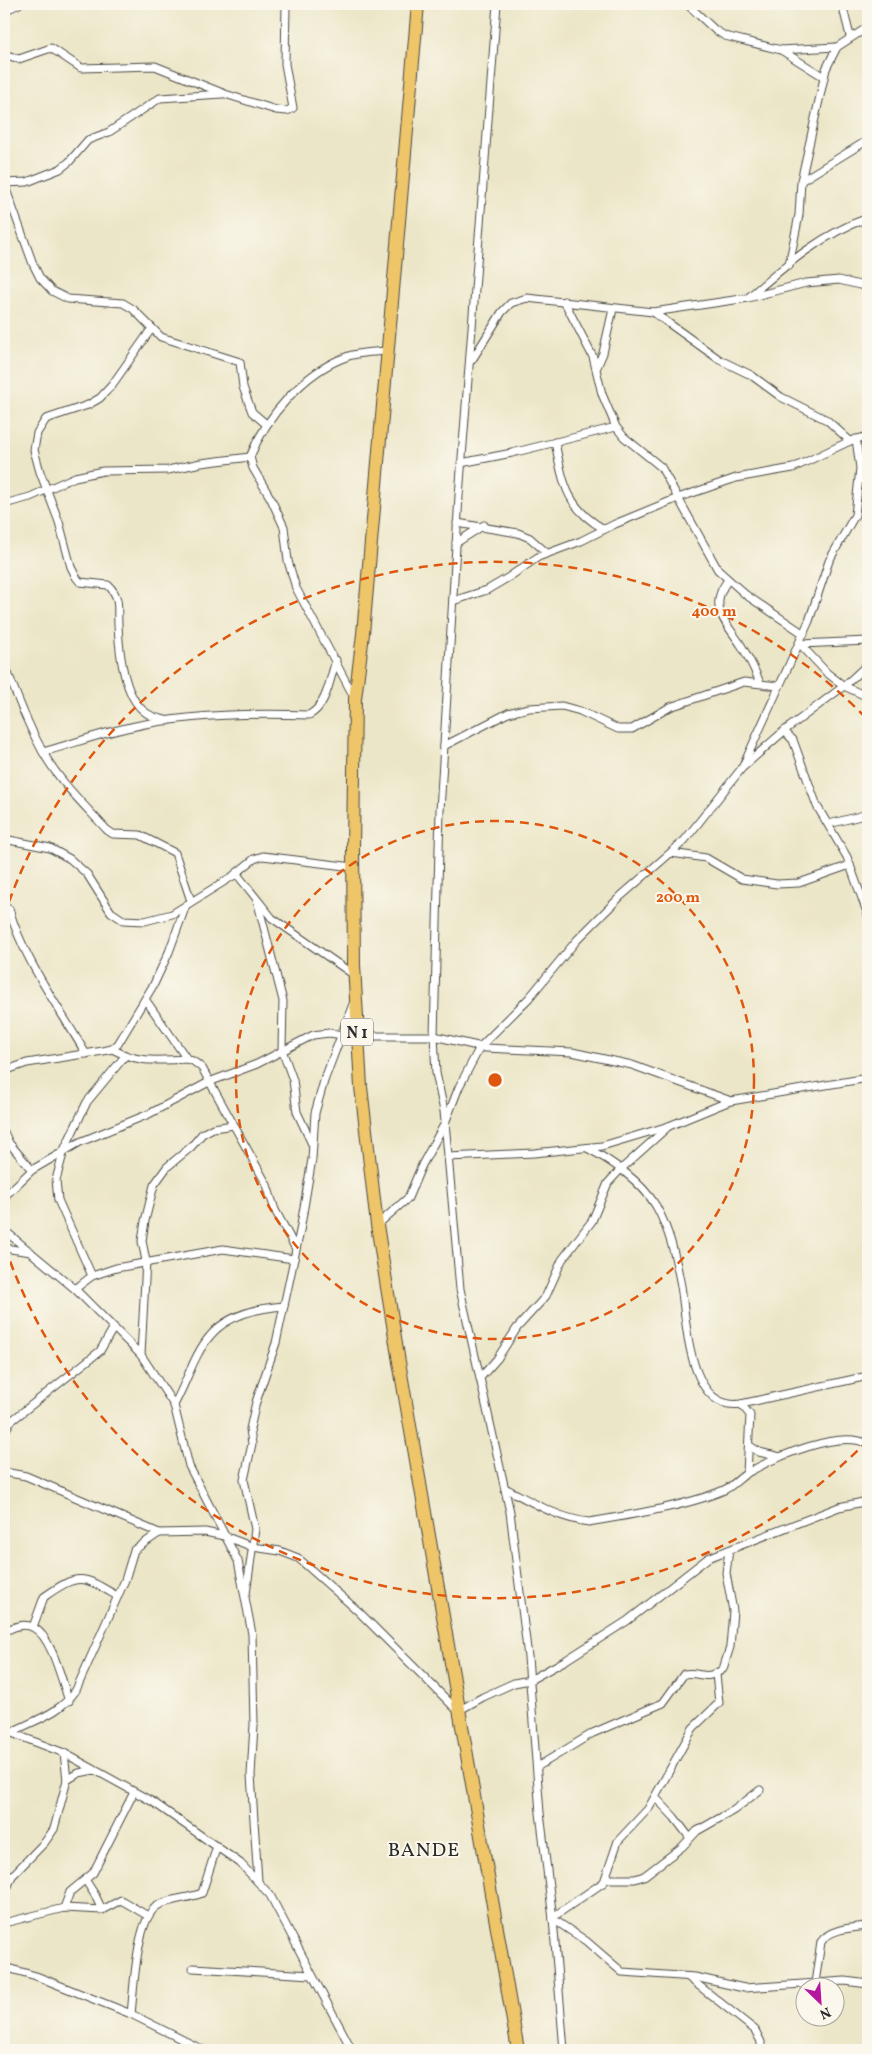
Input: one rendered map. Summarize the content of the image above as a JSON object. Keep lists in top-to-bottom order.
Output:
{
  "streets": {
    "highway": ["N 1"]
  },
  "districts": ["BANDE"],
  "north": "bottom right",
  "rings": ["400 m", "200 m"]
}
